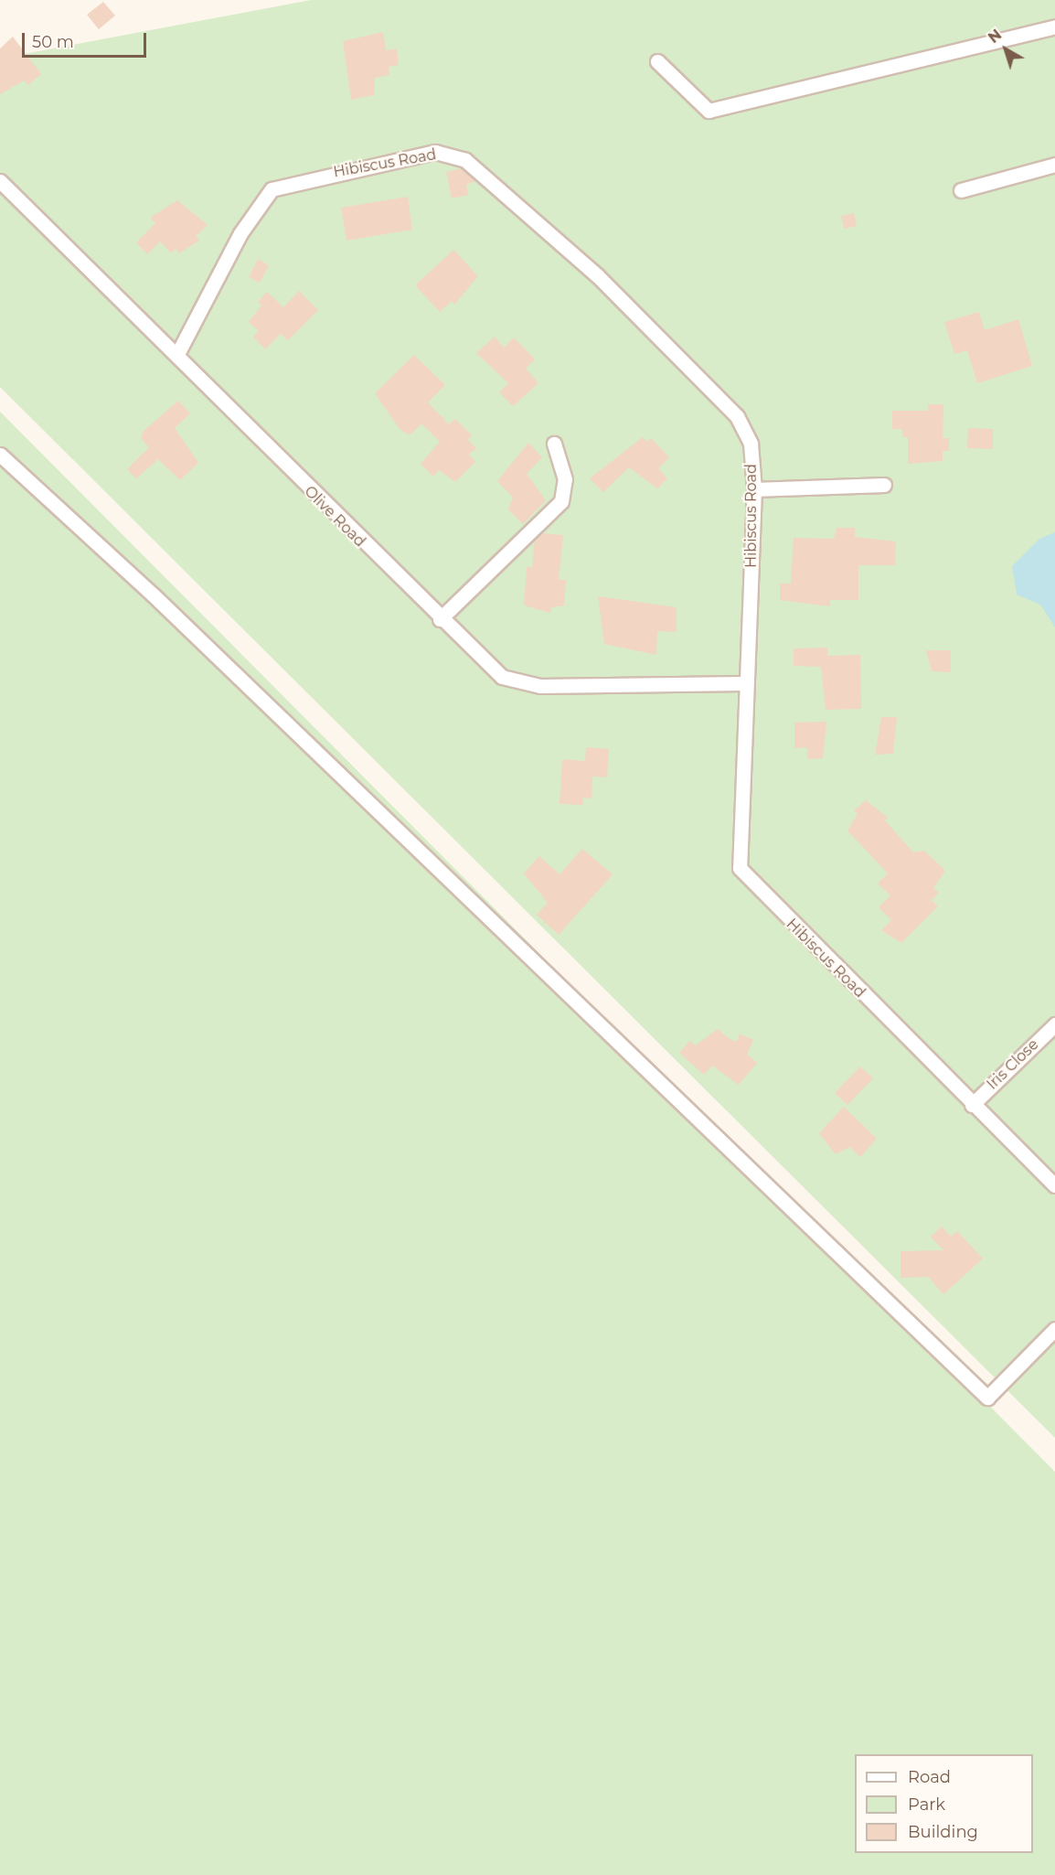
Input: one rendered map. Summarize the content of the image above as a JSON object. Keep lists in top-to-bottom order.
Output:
{
  "streets": {
    "street": ["Hibiscus Road", "Olive Road", "Iris Close"]
  },
  "crossings": [
    ["Hibiscus Road", "Olive Road"],
    ["Hibiscus Road", "Iris Close"]
  ],
  "legend": ["Road", "Park", "Building"],
  "scale_bar": "50 m",
  "north": "top left"
}
